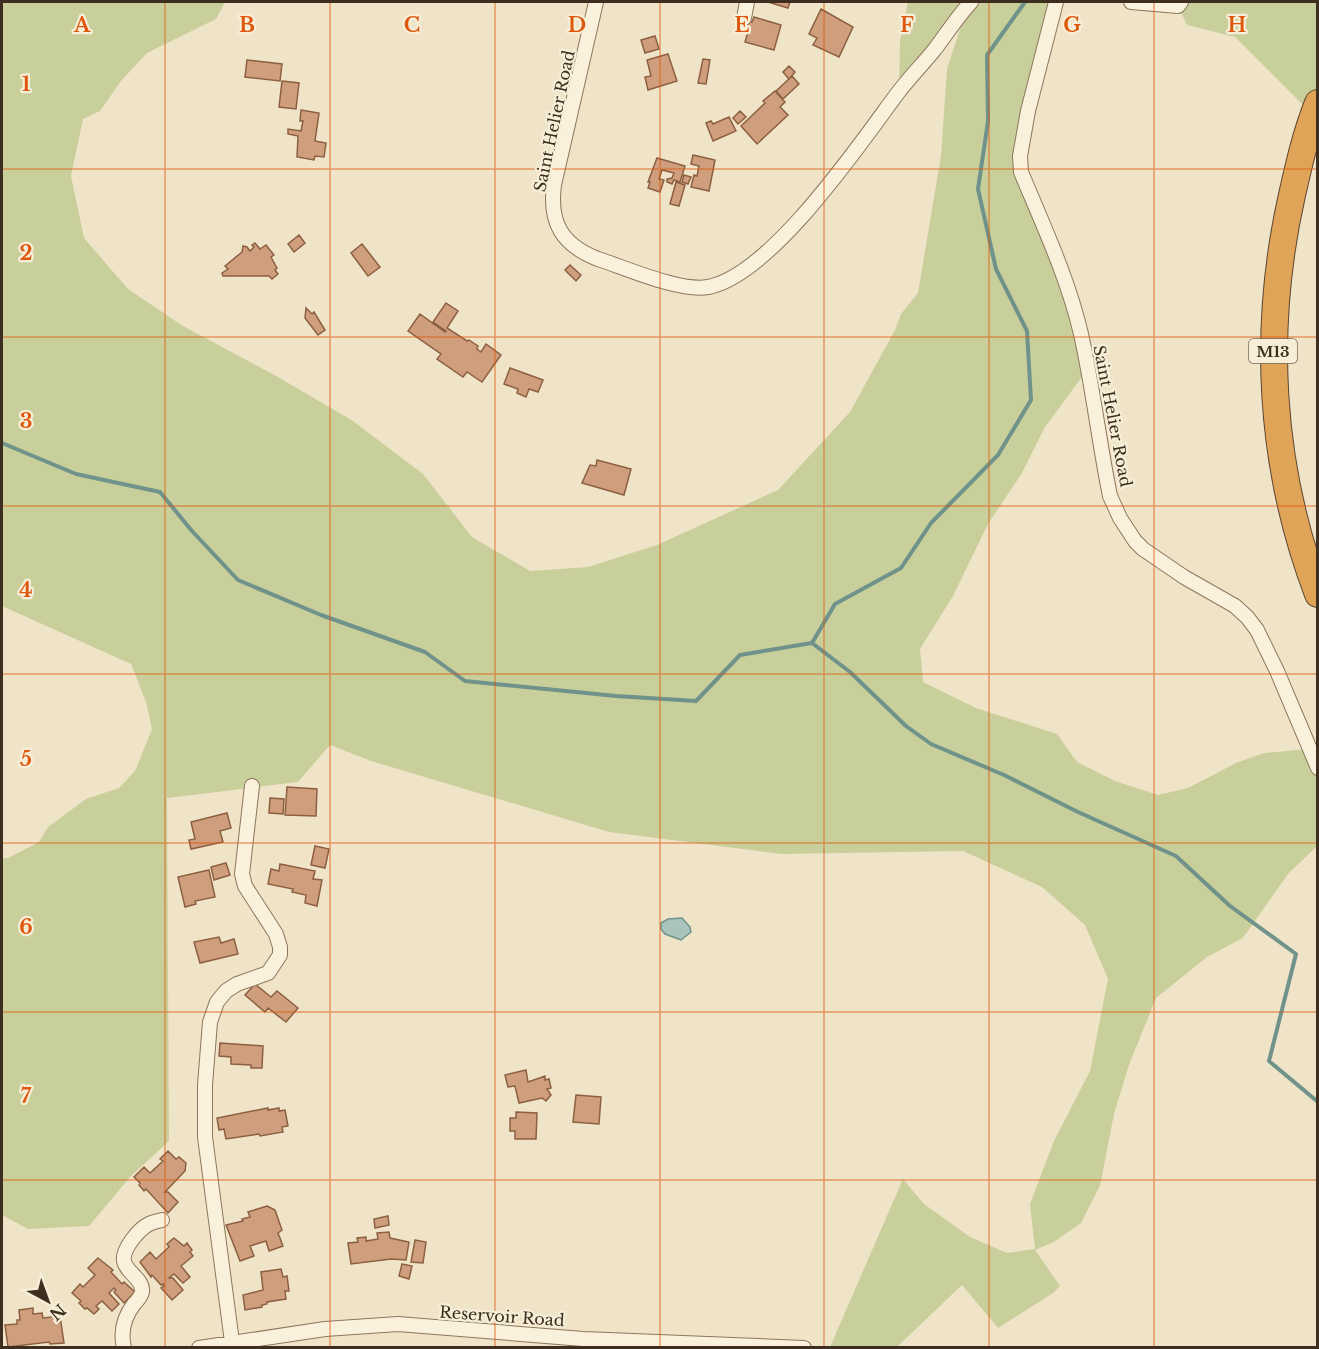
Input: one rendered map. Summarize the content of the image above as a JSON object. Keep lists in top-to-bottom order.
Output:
{
  "streets": {
    "highway": ["M13"],
    "street": ["Saint Helier Road", "Reservoir Road"]
  },
  "north": "bottom right",
  "grid": {
    "columns": [
      "A",
      "B",
      "C",
      "D",
      "E",
      "F",
      "G",
      "H"
    ],
    "rows": [
      "1",
      "2",
      "3",
      "4",
      "5",
      "6",
      "7"
    ]
  }
}
